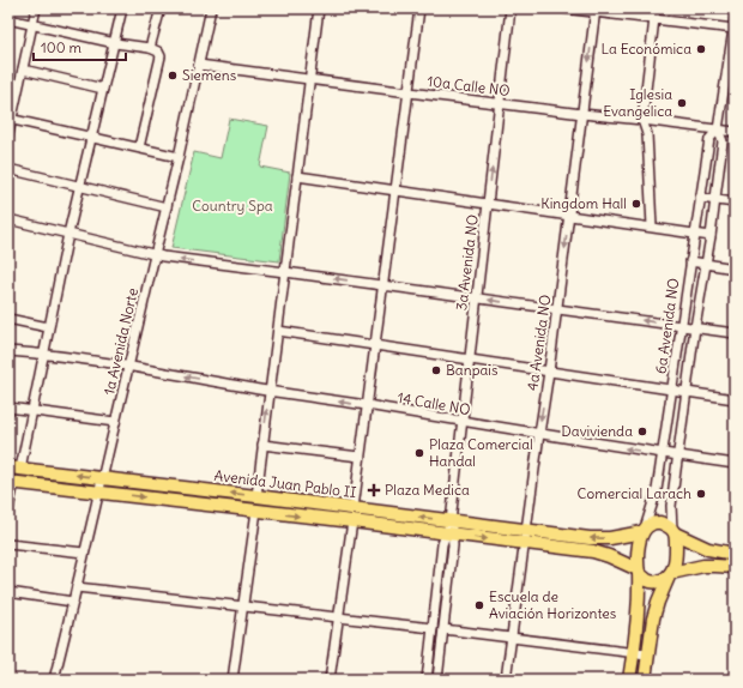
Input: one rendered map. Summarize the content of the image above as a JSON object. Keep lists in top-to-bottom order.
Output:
{
  "streets": {
    "highway": ["Avenida Juan Pablo II"],
    "street": [
      "10a Calle NO",
      "3a Avenida NO",
      "6a Avenida NO",
      "1a Avenida Norte",
      "4a Avenida NO",
      "14 Calle NO"
    ]
  },
  "crossings": [
    ["10a Calle NO", "3a Avenida NO"],
    ["10a Calle NO", "6a Avenida NO"],
    ["10a Calle NO", "1a Avenida Norte"],
    ["10a Calle NO", "4a Avenida NO"],
    ["3a Avenida NO", "14 Calle NO"],
    ["3a Avenida NO", "Avenida Juan Pablo II"],
    ["6a Avenida NO", "14 Calle NO"],
    ["6a Avenida NO", "Avenida Juan Pablo II"],
    ["1a Avenida Norte", "14 Calle NO"],
    ["1a Avenida Norte", "Avenida Juan Pablo II"],
    ["4a Avenida NO", "14 Calle NO"],
    ["4a Avenida NO", "Avenida Juan Pablo II"]
  ],
  "parks": ["Country Spa"],
  "places": {
    "other": [
      "La Económica",
      "Siemens",
      "Iglesia Evangelica",
      "Kingdom Hall",
      "Banpais",
      "Davivienda",
      "Plaza Comercial Handal",
      "Comercial Larach",
      "Escuela de Aviación Horizontes"
    ],
    "health": ["Plaza Medica"]
  },
  "scale_bar": "100 m"
}
